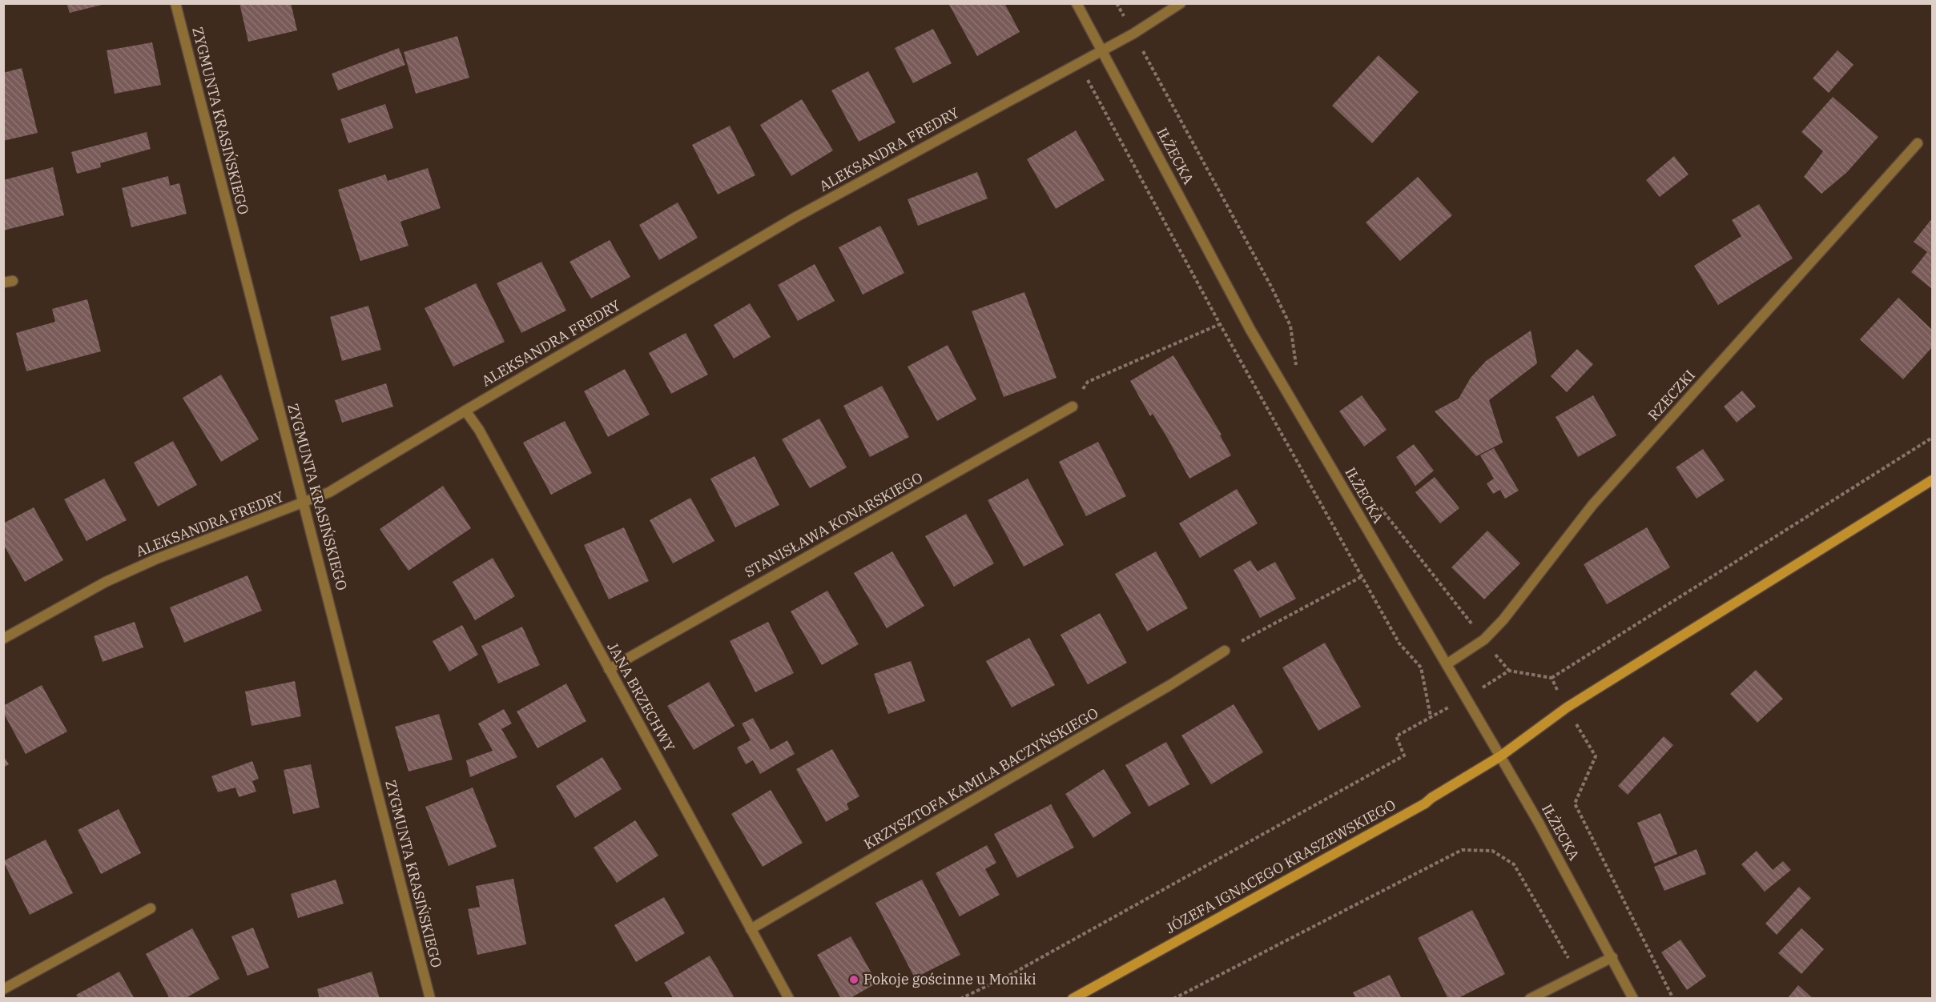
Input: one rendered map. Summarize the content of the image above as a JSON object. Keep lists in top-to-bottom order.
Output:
{
  "streets": {
    "main road": ["JÓZEFA IGNACEGO KRASZEWSKIEGO"],
    "street": [
      "ZYGMUNTA KRASIŃSKIEGO",
      "ALEKSANDRA FREDRY",
      "IŁŻECKA",
      "RZECZKI",
      "STANISŁAWA KONARSKIEGO",
      "JANA BRZECHWY",
      "KRZYSZTOFA KAMILA BACZYŃSKIEGO"
    ]
  },
  "crossings": [
    ["ZYGMUNTA KRASIŃSKIEGO", "ALEKSANDRA FREDRY"],
    ["ALEKSANDRA FREDRY", "IŁŻECKA"],
    ["ALEKSANDRA FREDRY", "JANA BRZECHWY"],
    ["IŁŻECKA", "RZECZKI"],
    ["IŁŻECKA", "JÓZEFA IGNACEGO KRASZEWSKIEGO"],
    ["STANISŁAWA KONARSKIEGO", "JANA BRZECHWY"],
    ["JANA BRZECHWY", "KRZYSZTOFA KAMILA BACZYŃSKIEGO"]
  ],
  "places": ["Pokoje gościnne u Moniki"]
}
